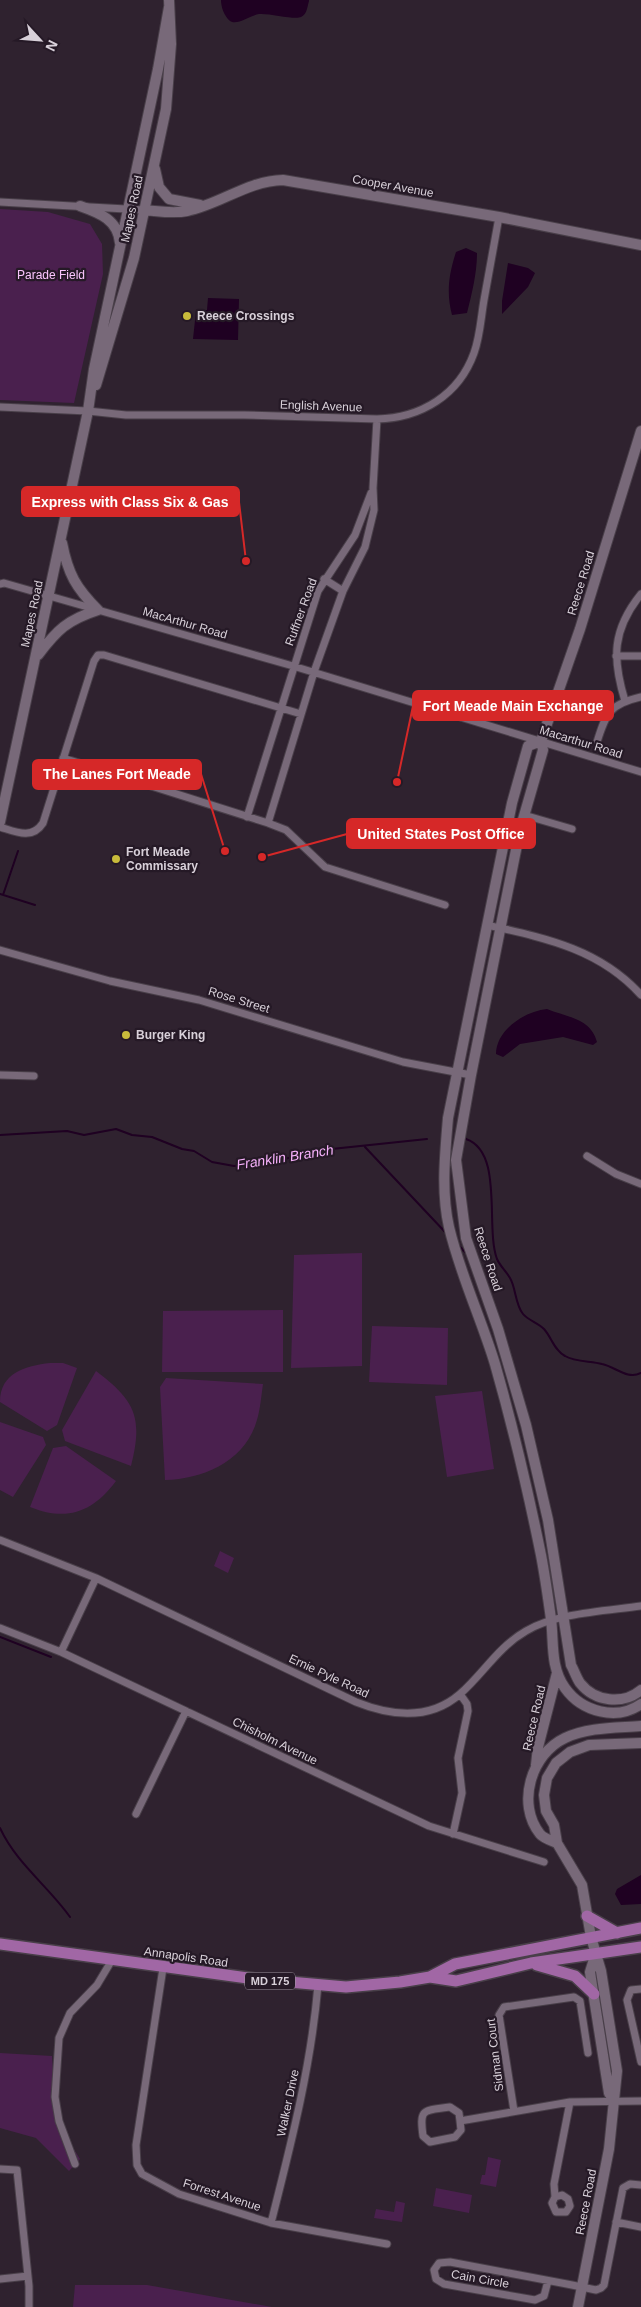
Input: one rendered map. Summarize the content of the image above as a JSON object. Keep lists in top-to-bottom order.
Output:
{
  "streets": {
    "main road": ["Annapolis Road", "MD 175"],
    "street": [
      "Cooper Avenue",
      "Mapes Road",
      "English Avenue",
      "Reece Road",
      "Ruffner Road",
      "MacArthur Road",
      "Macarthur Road",
      "Rose Street",
      "Ernie Pyle Road",
      "Chisholm Avenue",
      "Sidman Court",
      "Walker Drive",
      "Forrest Avenue",
      "Cain Circle"
    ]
  },
  "crossings": [
    ["Cooper Avenue", "Mapes Road"],
    ["Cooper Avenue", "English Avenue"],
    ["Mapes Road", "English Avenue"],
    ["Mapes Road", "MacArthur Road"],
    ["English Avenue", "Ruffner Road"],
    ["Reece Road", "Macarthur Road"],
    ["Reece Road", "Rose Street"],
    ["Reece Road", "Ernie Pyle Road"],
    ["Reece Road", "Annapolis Road"],
    ["Reece Road", "Cain Circle"],
    ["Ruffner Road", "MacArthur Road"],
    ["Ruffner Road", "Macarthur Road"],
    ["MacArthur Road", "Macarthur Road"],
    ["Annapolis Road", "Walker Drive"],
    ["Annapolis Road", "Forrest Avenue"],
    ["Walker Drive", "Forrest Avenue"]
  ],
  "water": ["Franklin Branch"],
  "parks": ["Parade Field"],
  "places": [
    "Reece Crossings",
    "Express with Class Six & Gas",
    "Fort Meade Main Exchange",
    "The Lanes Fort Meade",
    "United States Post Office",
    "Fort Meade Commissary",
    "Burger King"
  ],
  "north": "bottom right"
}
